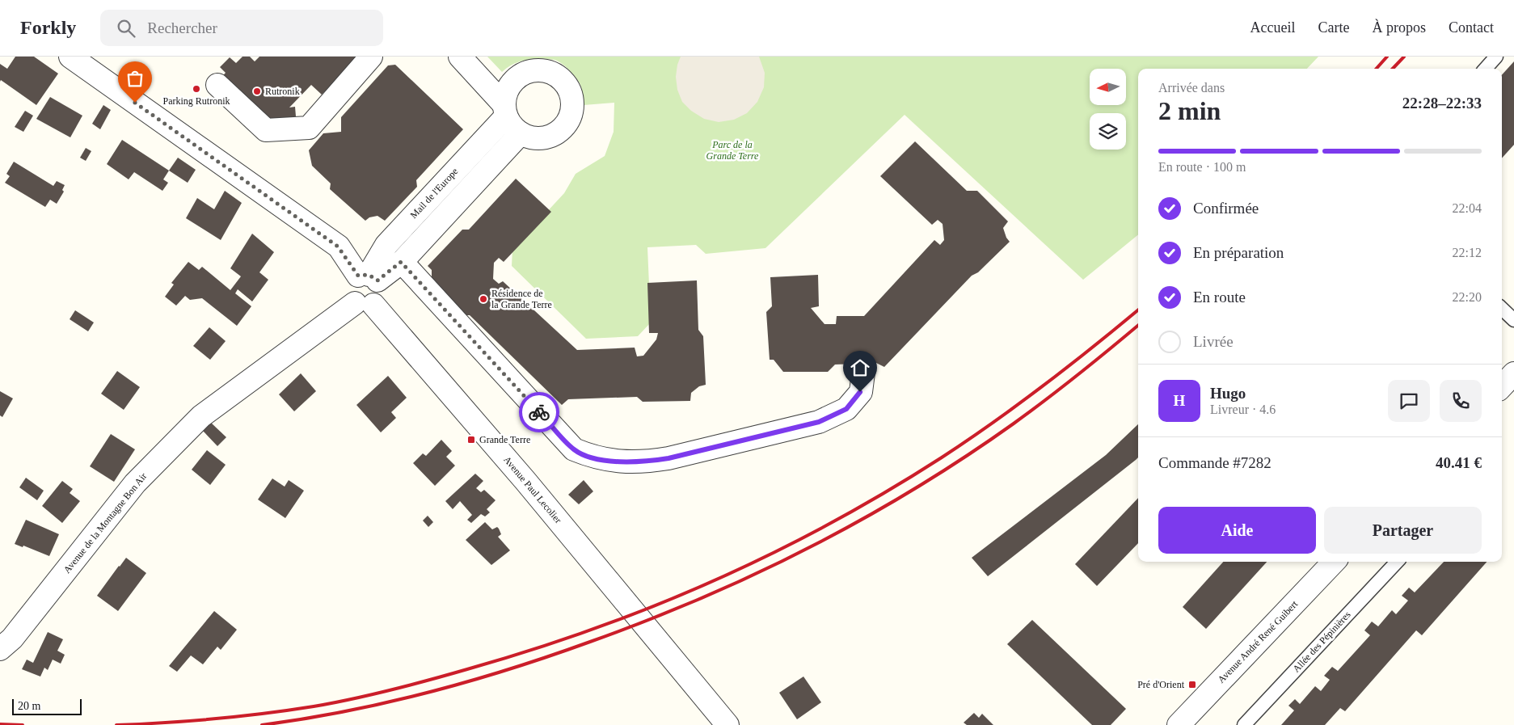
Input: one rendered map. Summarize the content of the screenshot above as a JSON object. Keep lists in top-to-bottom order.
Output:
{
  "streets": {
    "street": [
      "Mail de l'Europe",
      "Avenue Paul Lecolier",
      "Avenue de la Montagne Bon Air",
      "Avenue André René Guibert"
    ],
    "lane": ["Allée des Pépinières"]
  },
  "crossings": [
    ["Mail de l'Europe", "Avenue Paul Lecolier"],
    ["Mail de l'Europe", "Avenue de la Montagne Bon Air"],
    ["Avenue Paul Lecolier", "Avenue de la Montagne Bon Air"]
  ],
  "parks": ["Parc de la Grande Terre"],
  "places": {
    "other": ["Parking Rutronik", "Rutronik", "Résidence de la Grande Terre"],
    "transit": ["Grande Terre", "Pré d'Orient"]
  },
  "scale_bar": "20 m",
  "north": "left",
  "page": {
    "header": "Forkly",
    "search": "Rechercher",
    "nav": [
      "Accueil",
      "Carte",
      "À propos",
      "Contact"
    ],
    "heading": ["2 min", "Arrivée dans", "22:28–22:33"],
    "panel": [
      "Hugo",
      "Livreur · 4.6",
      "Commande #7282",
      "40.41 €"
    ],
    "bar": "En route · 100 m",
    "list": [
      ["Confirmée", "22:04"],
      ["En préparation", "22:12"],
      ["En route", "22:20"],
      "Livrée"
    ],
    "round": "H",
    "buttons": ["Aide", "Partager"],
    "scale": "20 m"
  }
}
